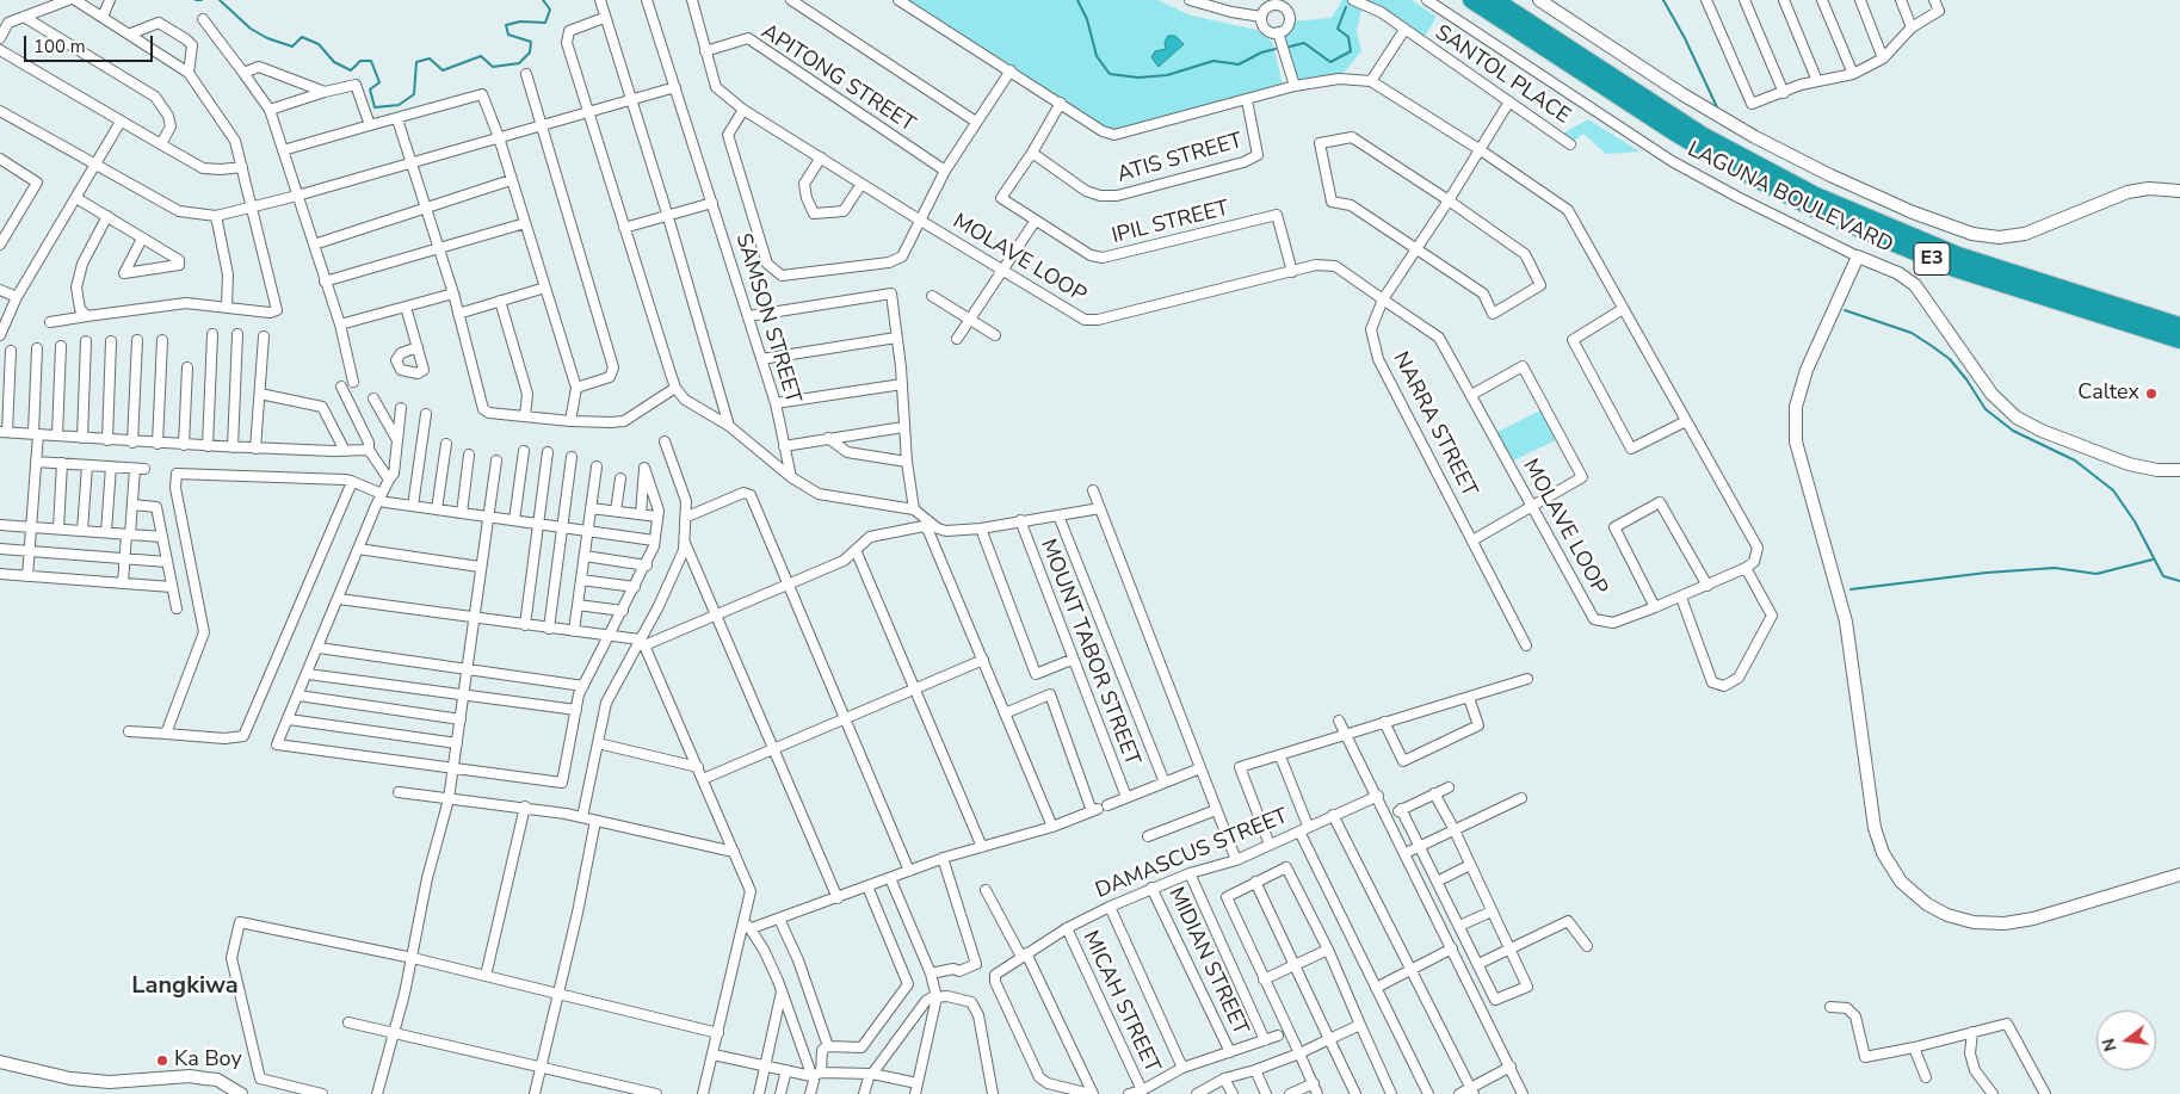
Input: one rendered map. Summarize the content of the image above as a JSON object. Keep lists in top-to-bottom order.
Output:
{
  "streets": {
    "highway": ["E3"],
    "main road": ["LAGUNA BOULEVARD"],
    "street": [
      "SANTOL PLACE",
      "APITONG STREET",
      "ATIS STREET",
      "IPIL STREET",
      "MOLAVE LOOP",
      "SAMSON STREET",
      "NARRA STREET",
      "MOUNT TABOR STREET",
      "DAMASCUS STREET",
      "MIDIAN STREET",
      "MICAH STREET"
    ]
  },
  "crossings": [
    ["SANTOL PLACE", "NARRA STREET"],
    ["APITONG STREET", "MOLAVE LOOP"],
    ["ATIS STREET", "IPIL STREET"],
    ["IPIL STREET", "MOLAVE LOOP"],
    ["MOLAVE LOOP", "NARRA STREET"],
    ["DAMASCUS STREET", "MIDIAN STREET"],
    ["DAMASCUS STREET", "MICAH STREET"]
  ],
  "districts": ["Langkiwa"],
  "places": ["Caltex", "Ka Boy"],
  "scale_bar": "100 m",
  "north": "left"
}
